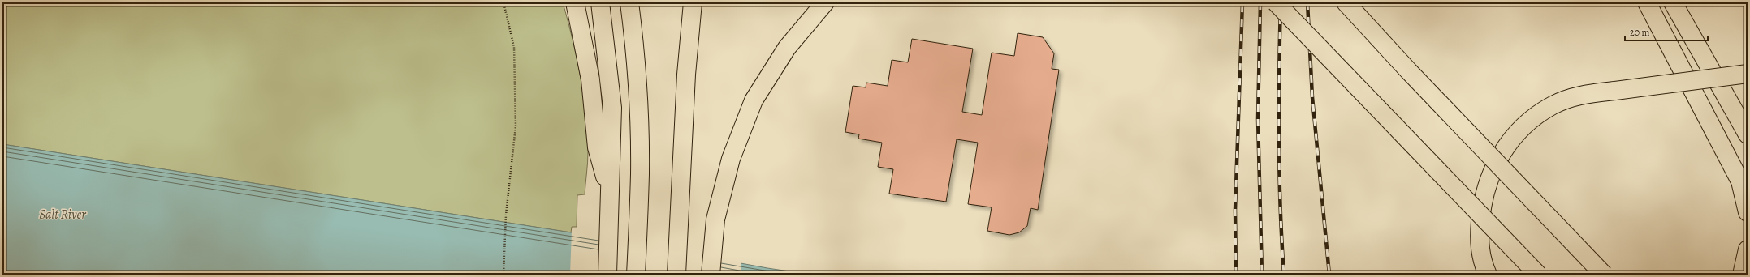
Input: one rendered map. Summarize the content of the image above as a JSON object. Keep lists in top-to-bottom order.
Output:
{
  "water": ["Salt River"],
  "scale_bar": "20 m"
}
